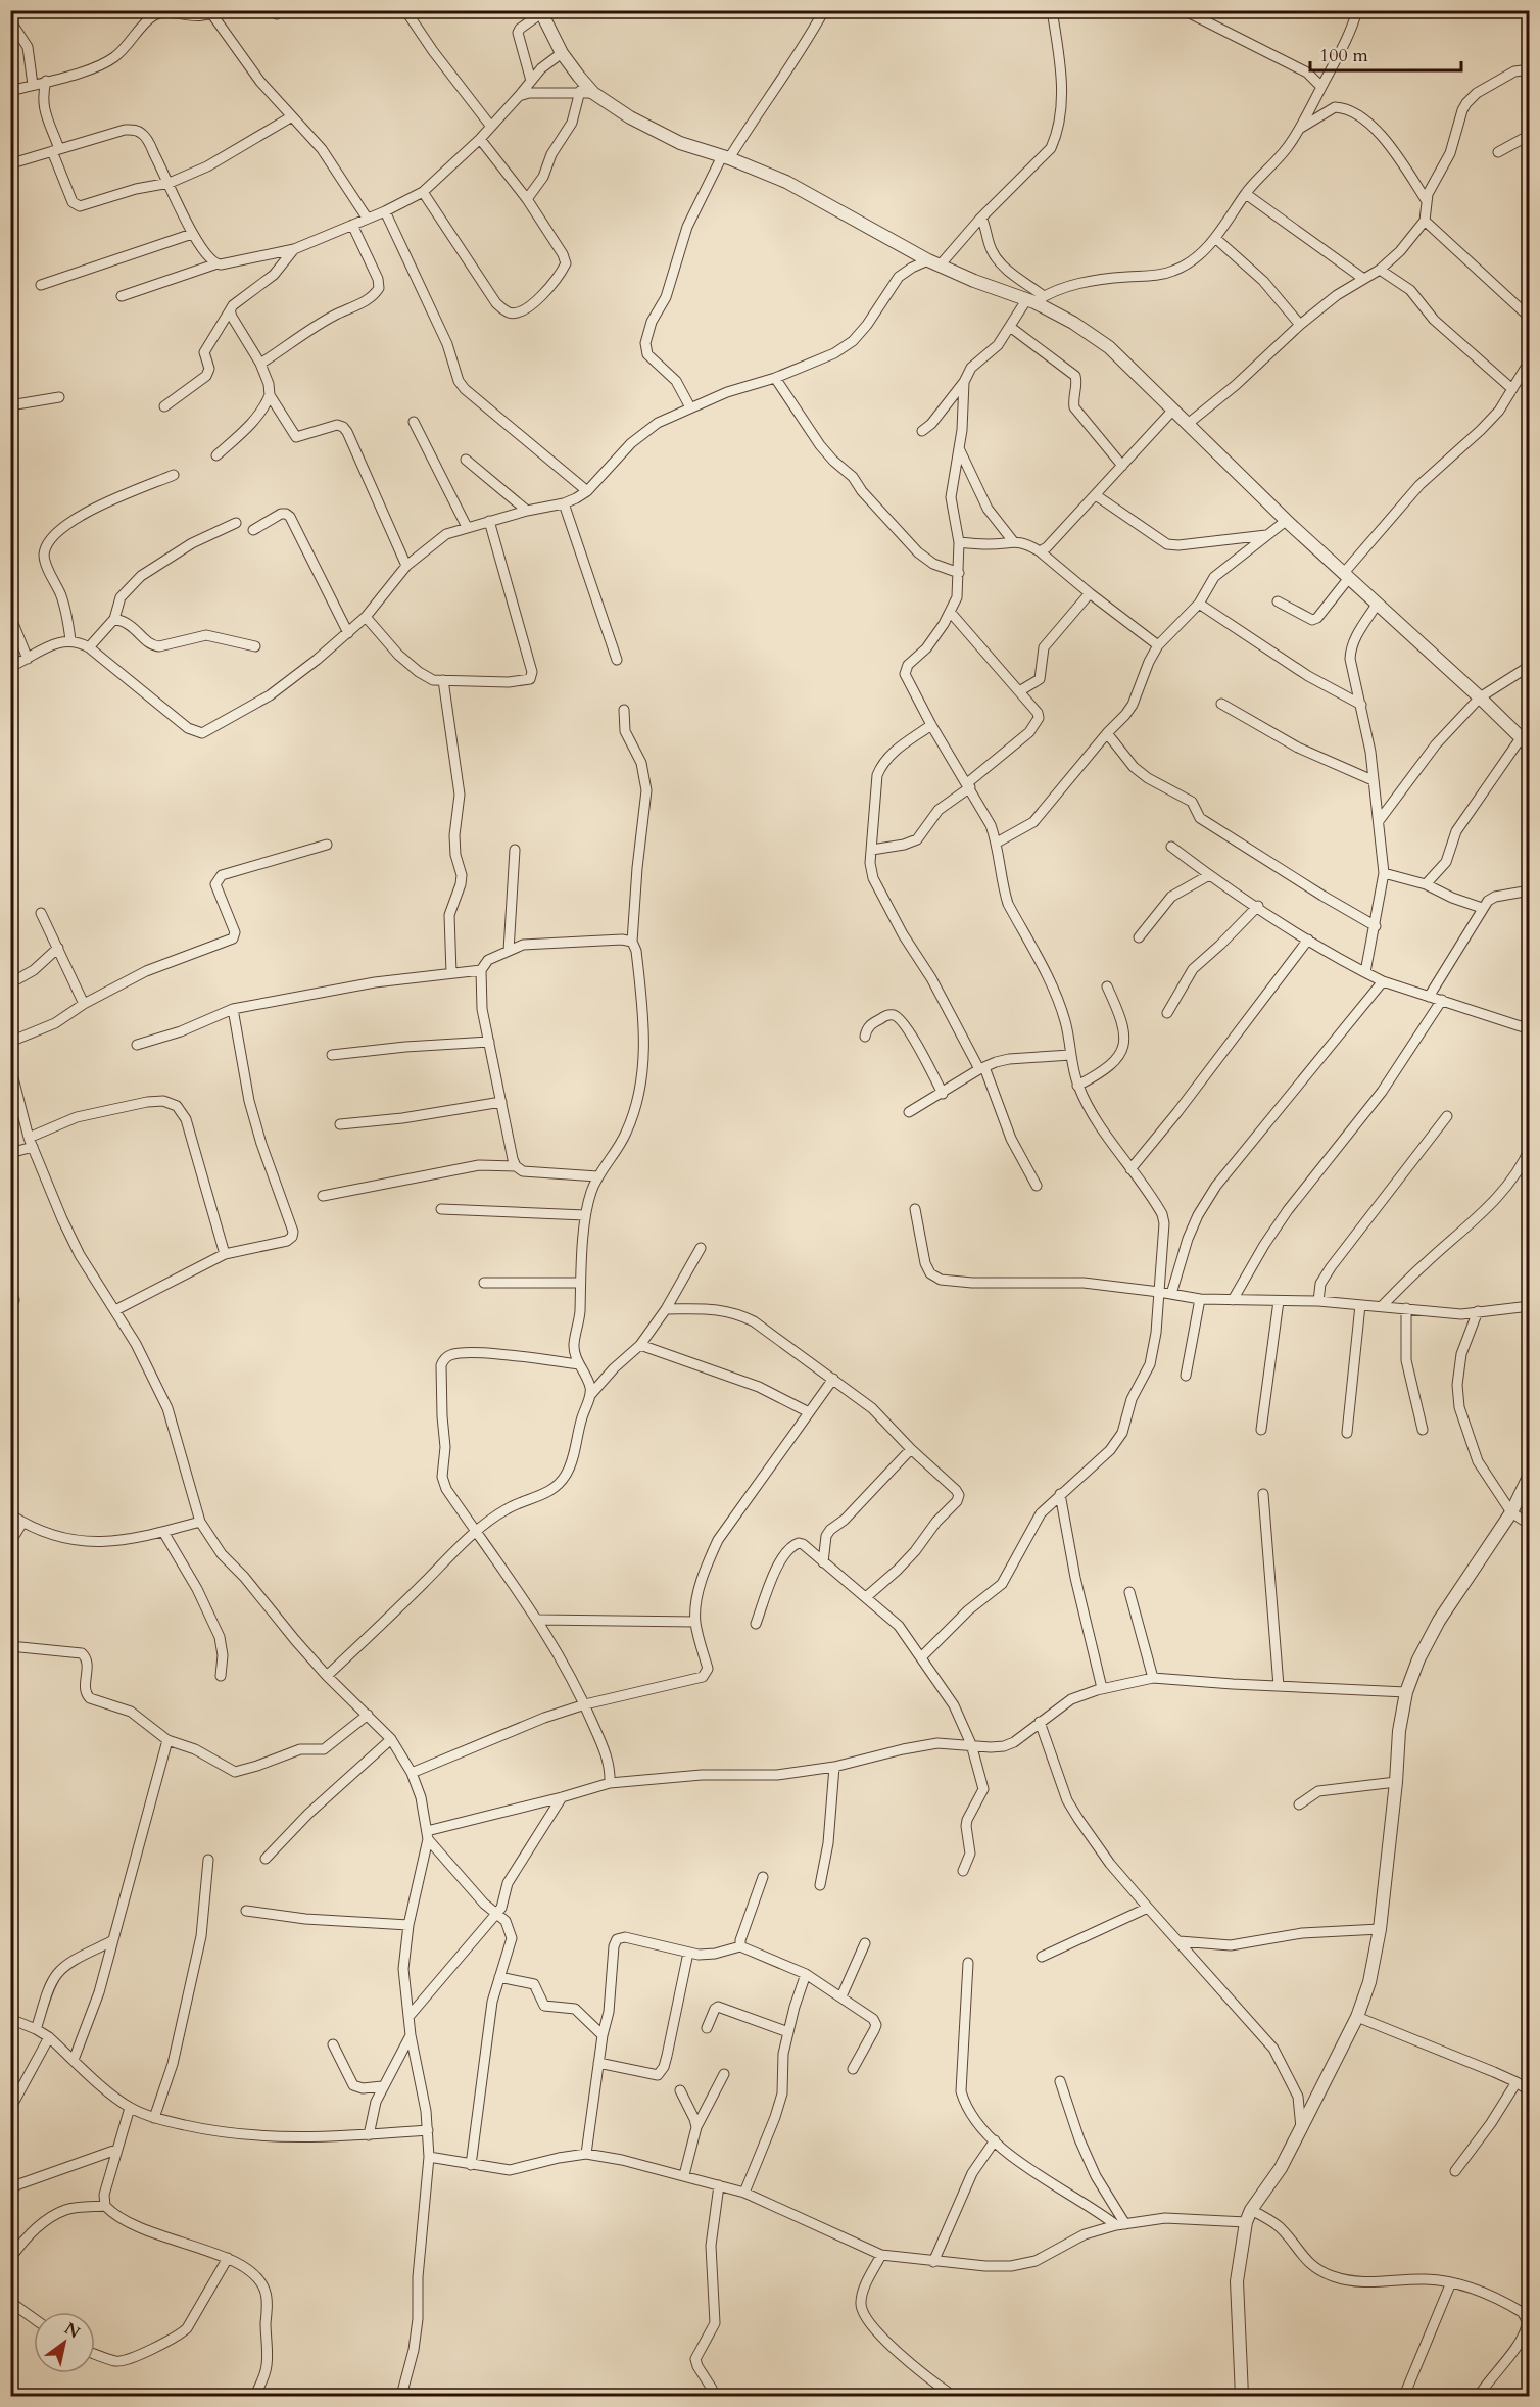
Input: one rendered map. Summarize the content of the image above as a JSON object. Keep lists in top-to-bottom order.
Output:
{
  "scale_bar": "100 m",
  "north": "top right"
}
